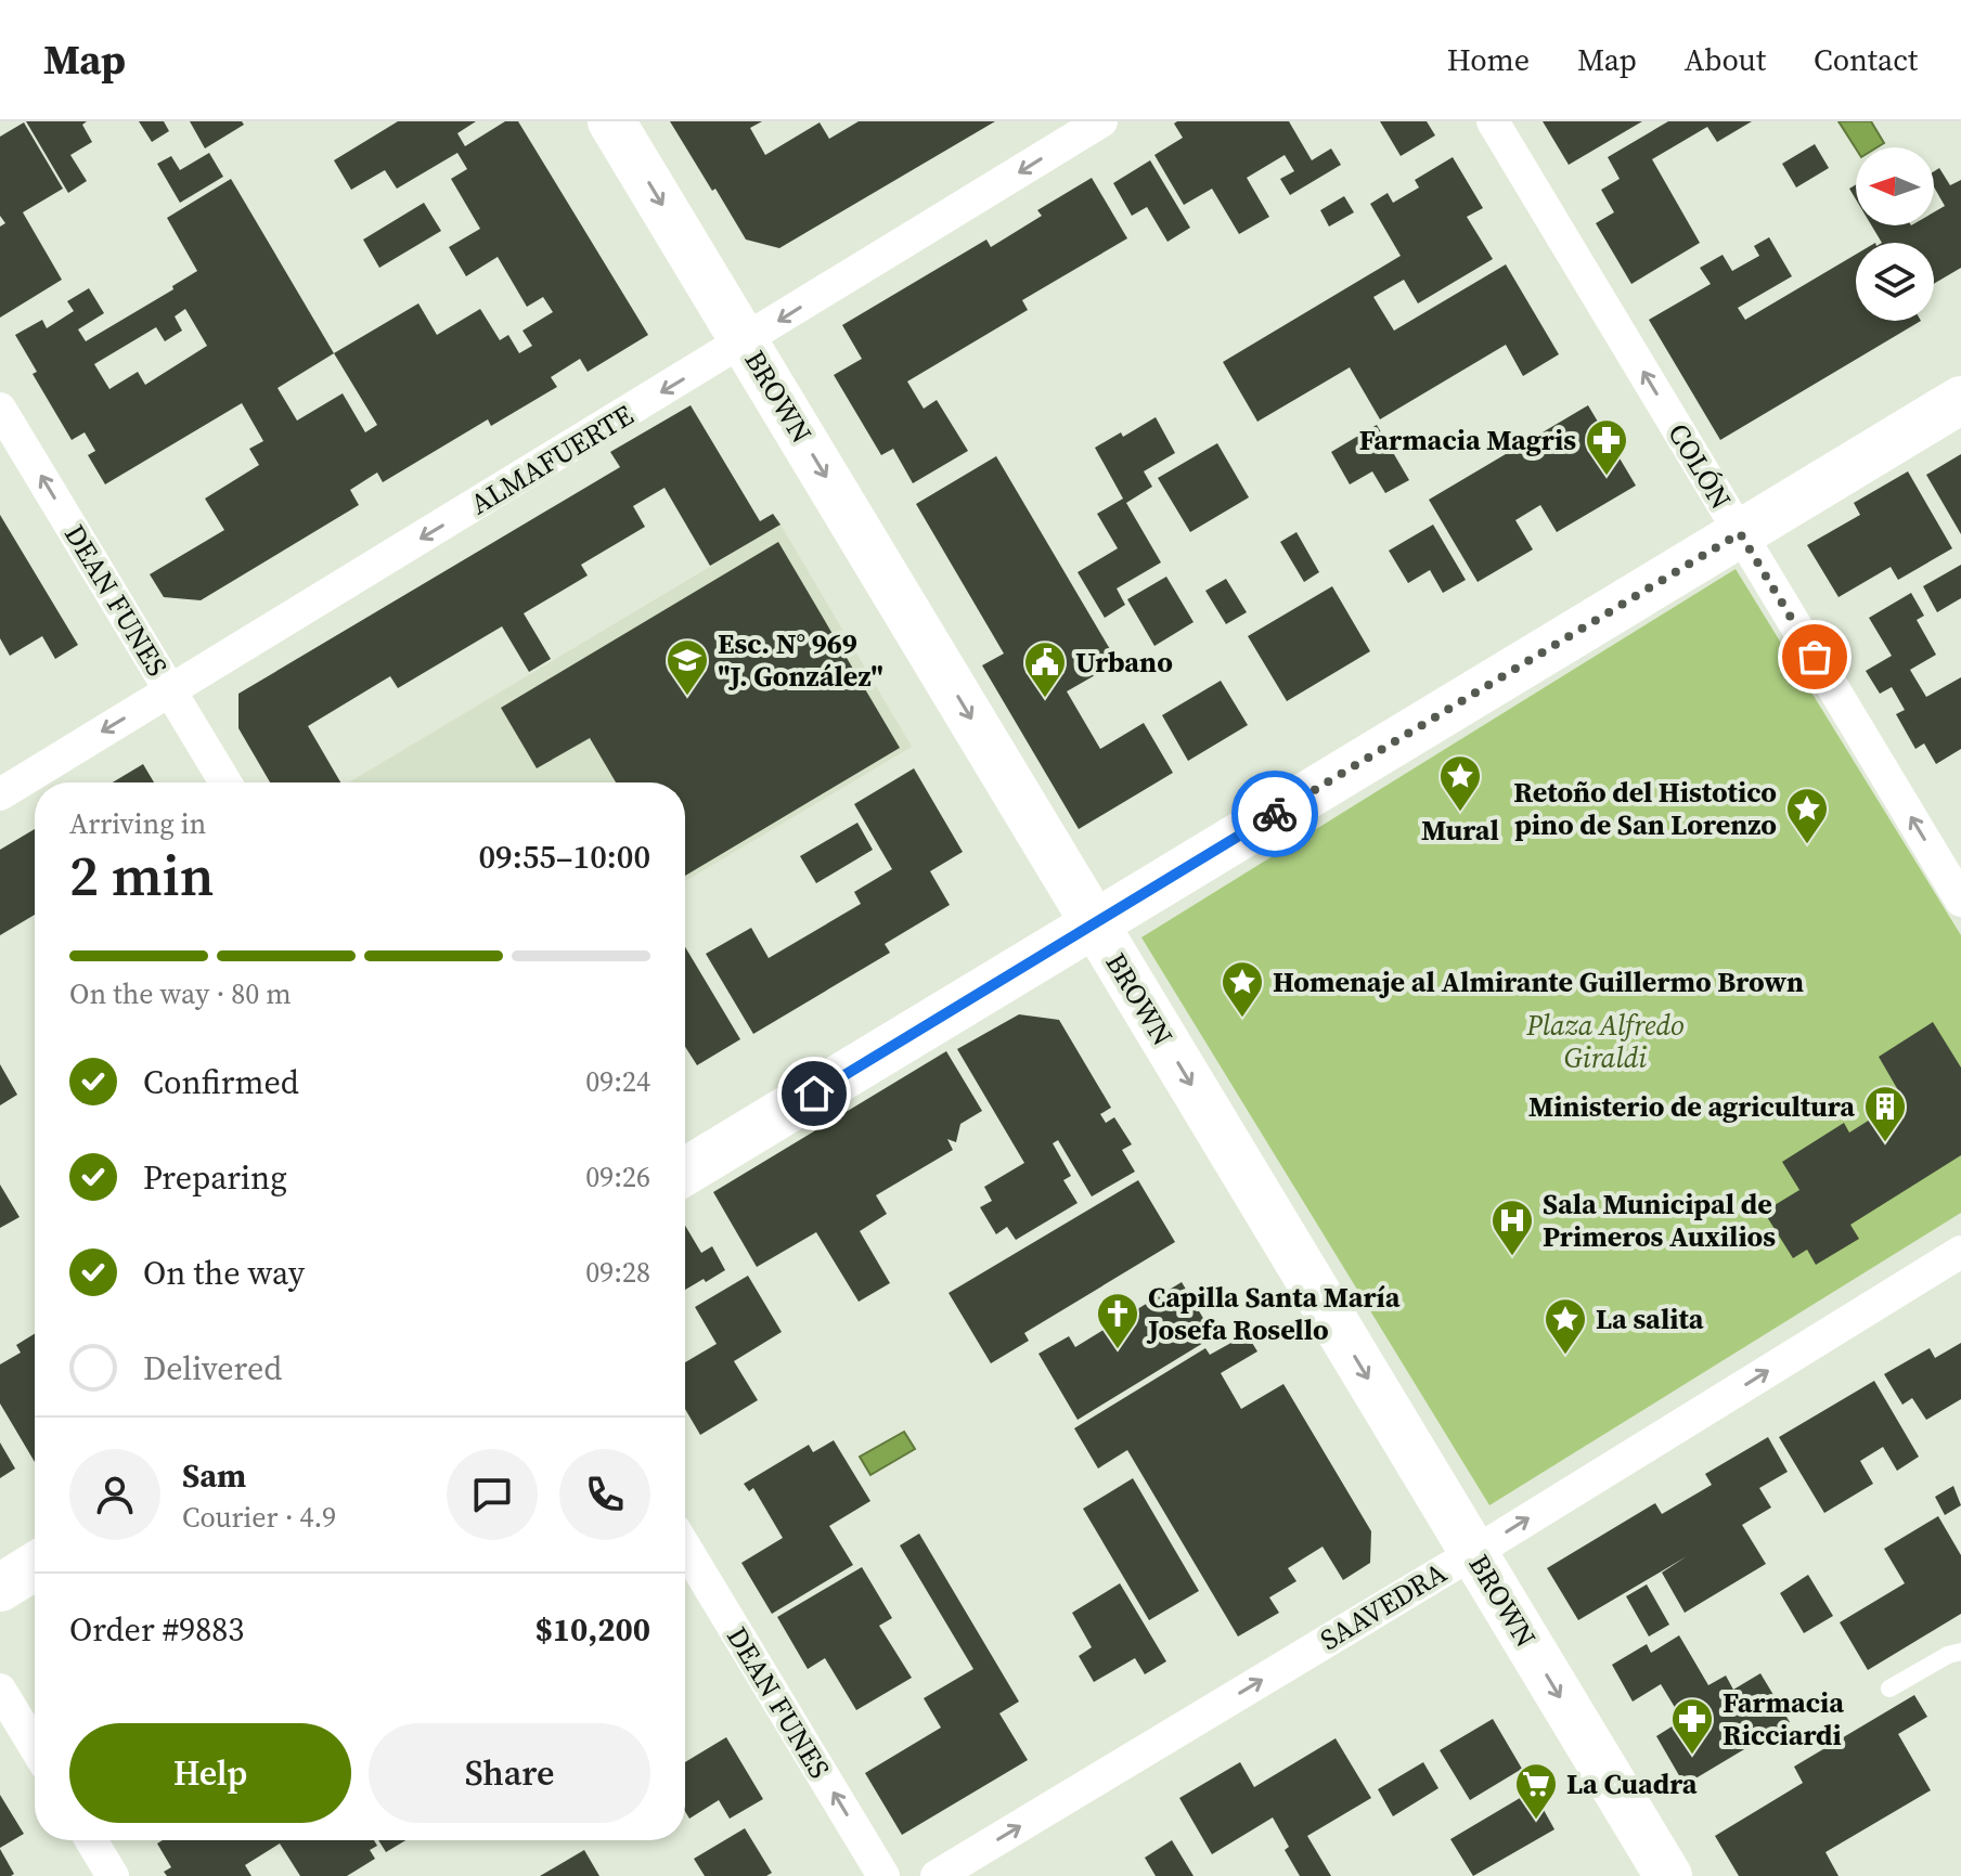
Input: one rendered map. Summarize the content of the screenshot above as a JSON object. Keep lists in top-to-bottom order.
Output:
{
  "streets": {
    "street": [
      "BROWN",
      "ALMAFUERTE",
      "COLÓN",
      "DEAN FUNES",
      "SAAVEDRA"
    ]
  },
  "crossings": [
    ["BROWN", "ALMAFUERTE"],
    ["BROWN", "SAAVEDRA"],
    ["ALMAFUERTE", "DEAN FUNES"]
  ],
  "one_way": [
    "BROWN",
    "ALMAFUERTE",
    "COLÓN",
    "DEAN FUNES",
    "SAAVEDRA"
  ],
  "parks": ["Plaza Alfredo Giraldi"],
  "places": {
    "pharmacy": ["Farmacia Magris", "Farmacia Ricciardi"],
    "school or university": ["Esc. N° 969 \"J. González\""],
    "public building": ["Urbano"],
    "place": [
      "Mural",
      "Retoño del Histotico pino de San Lorenzo",
      "Homenaje al Almirante Guillermo Brown",
      "La salita"
    ],
    "building": ["Ministerio de agricultura"],
    "hospital": ["Sala Municipal de Primeros Auxilios"],
    "church": ["Capilla Santa María Josefa Rosello"],
    "supermarket": ["La Cuadra"]
  },
  "north": "left",
  "page": {
    "header": "Map",
    "nav": [
      "Home",
      "Map",
      "About",
      "Contact"
    ],
    "heading": ["2 min", "Arriving in", "09:55–10:00"],
    "panel": [
      "Sam",
      "Courier · 4.9",
      "Order #9883",
      "$10,200"
    ],
    "bar": "On the way · 80 m",
    "list": [
      ["Confirmed", "09:24"],
      ["Preparing", "09:26"],
      ["On the way", "09:28"],
      "Delivered"
    ],
    "buttons": ["Help", "Share"]
  }
}
